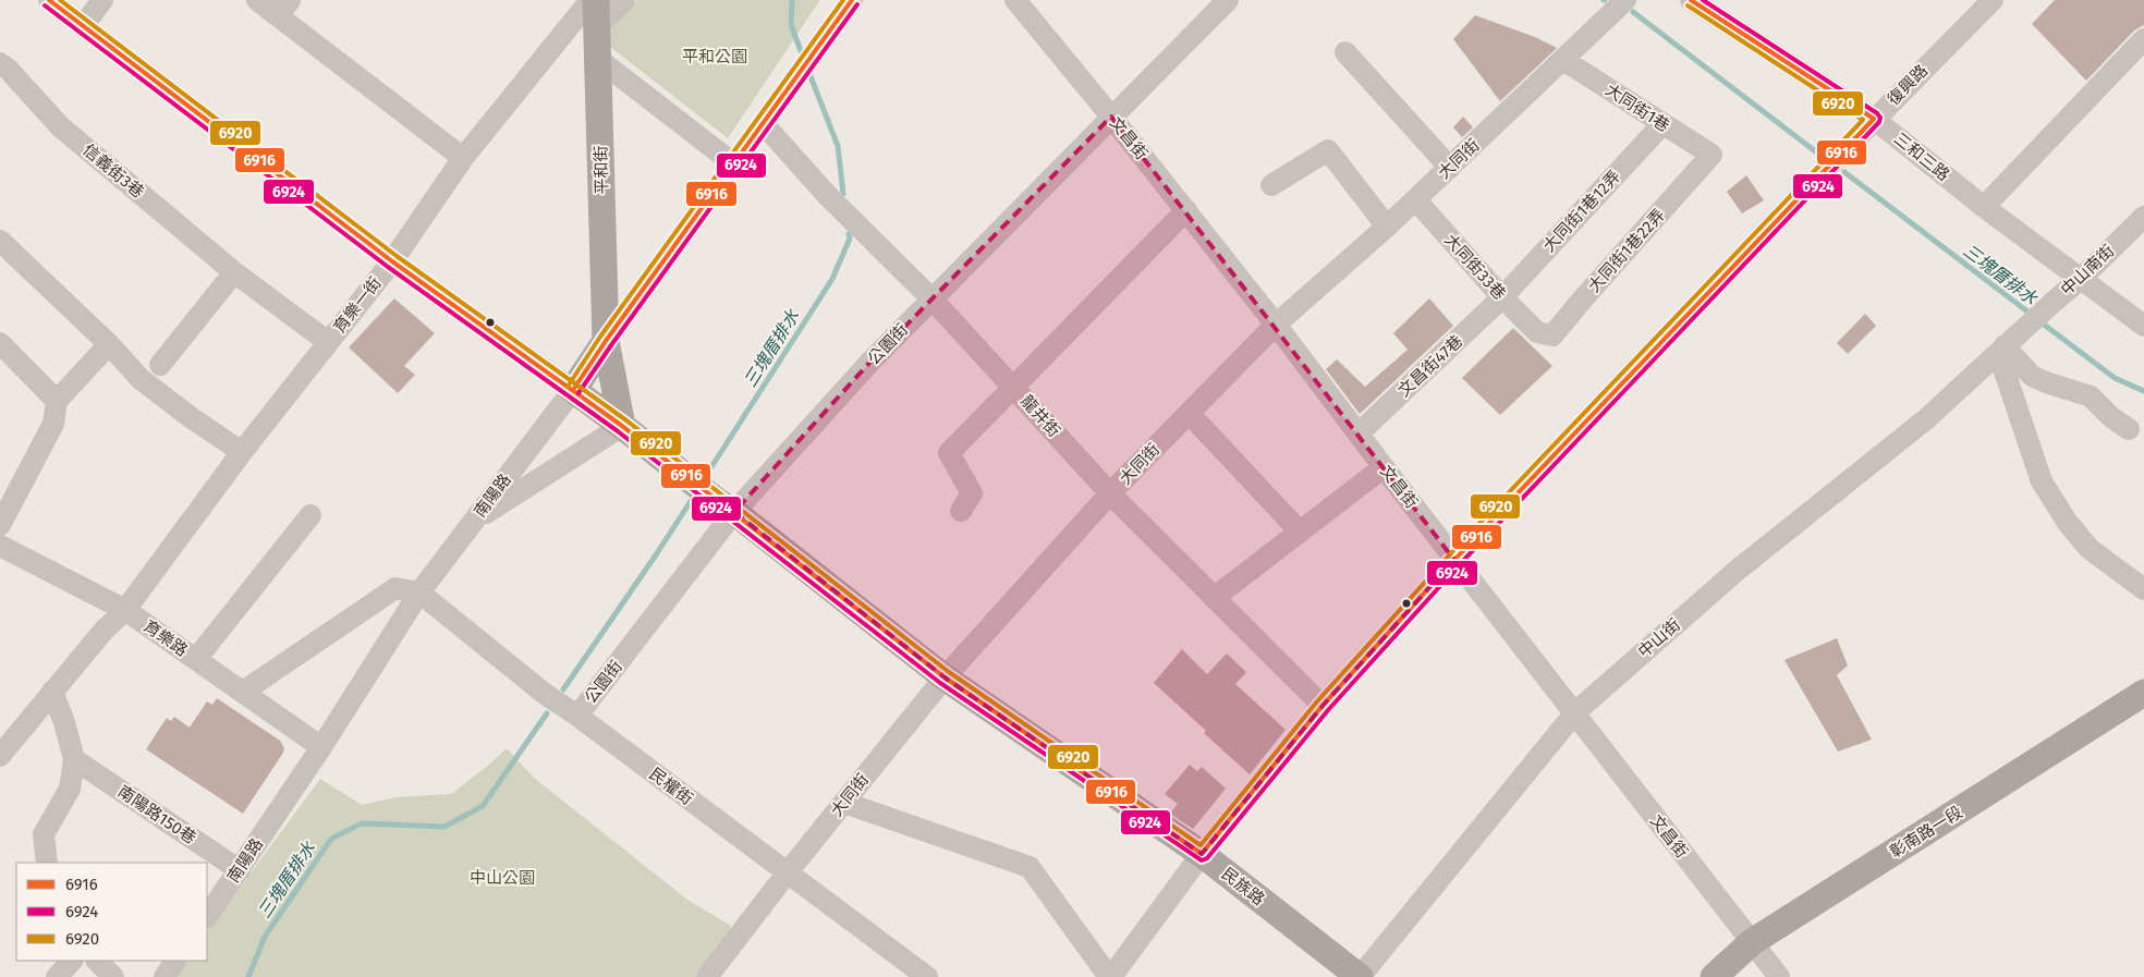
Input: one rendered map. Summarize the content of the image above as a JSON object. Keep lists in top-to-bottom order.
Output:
{
  "streets": {
    "main road": [
      "平和街",
      "南陽路",
      "彰南路一段",
      "民族路"
    ],
    "street": [
      "復興路",
      "大同街1巷",
      "文昌街",
      "三和三路",
      "大同街",
      "信義街3巷",
      "大同街1巷12弄",
      "大同街1巷22弄",
      "大同街33巷",
      "中山南街",
      "育樂一街",
      "公園街",
      "文昌街47巷",
      "龍井街",
      "育樂路",
      "中山街",
      "民權街",
      "南陽路150巷"
    ]
  },
  "crossings": [
    ["復興路", "文昌街"],
    ["復興路", "三和三路"],
    ["復興路", "龍井街"],
    ["復興路", "民族路"],
    ["大同街1巷", "大同街"],
    ["大同街1巷", "大同街1巷12弄"],
    ["大同街1巷", "大同街1巷22弄"],
    ["文昌街", "大同街"],
    ["文昌街", "公園街"],
    ["文昌街", "文昌街47巷"],
    ["文昌街", "中山街"],
    ["文昌街", "彰南路一段"],
    ["三和三路", "中山南街"],
    ["大同街", "大同街33巷"],
    ["大同街", "龍井街"],
    ["大同街", "民權街"],
    ["大同街", "民族路"],
    ["平和街", "南陽路"],
    ["平和街", "民族路"],
    ["信義街3巷", "育樂一街"],
    ["大同街1巷12弄", "大同街33巷"],
    ["大同街1巷12弄", "文昌街47巷"],
    ["大同街1巷22弄", "大同街33巷"],
    ["大同街33巷", "文昌街47巷"],
    ["中山南街", "中山街"],
    ["育樂一街", "育樂路"],
    ["育樂一街", "民族路"],
    ["公園街", "龍井街"],
    ["公園街", "民權街"],
    ["公園街", "民族路"],
    ["龍井街", "南陽路"],
    ["南陽路", "育樂路"],
    ["南陽路", "民權街"],
    ["南陽路", "南陽路150巷"],
    ["南陽路", "民族路"],
    ["中山街", "民族路"]
  ],
  "water": ["三塊厝排水"],
  "parks": ["平和公園", "中山公園"],
  "lines": ["transit line 6916", "transit line 6924", "transit line 6920"],
  "legend": ["6916", "6924", "6920"]
}
